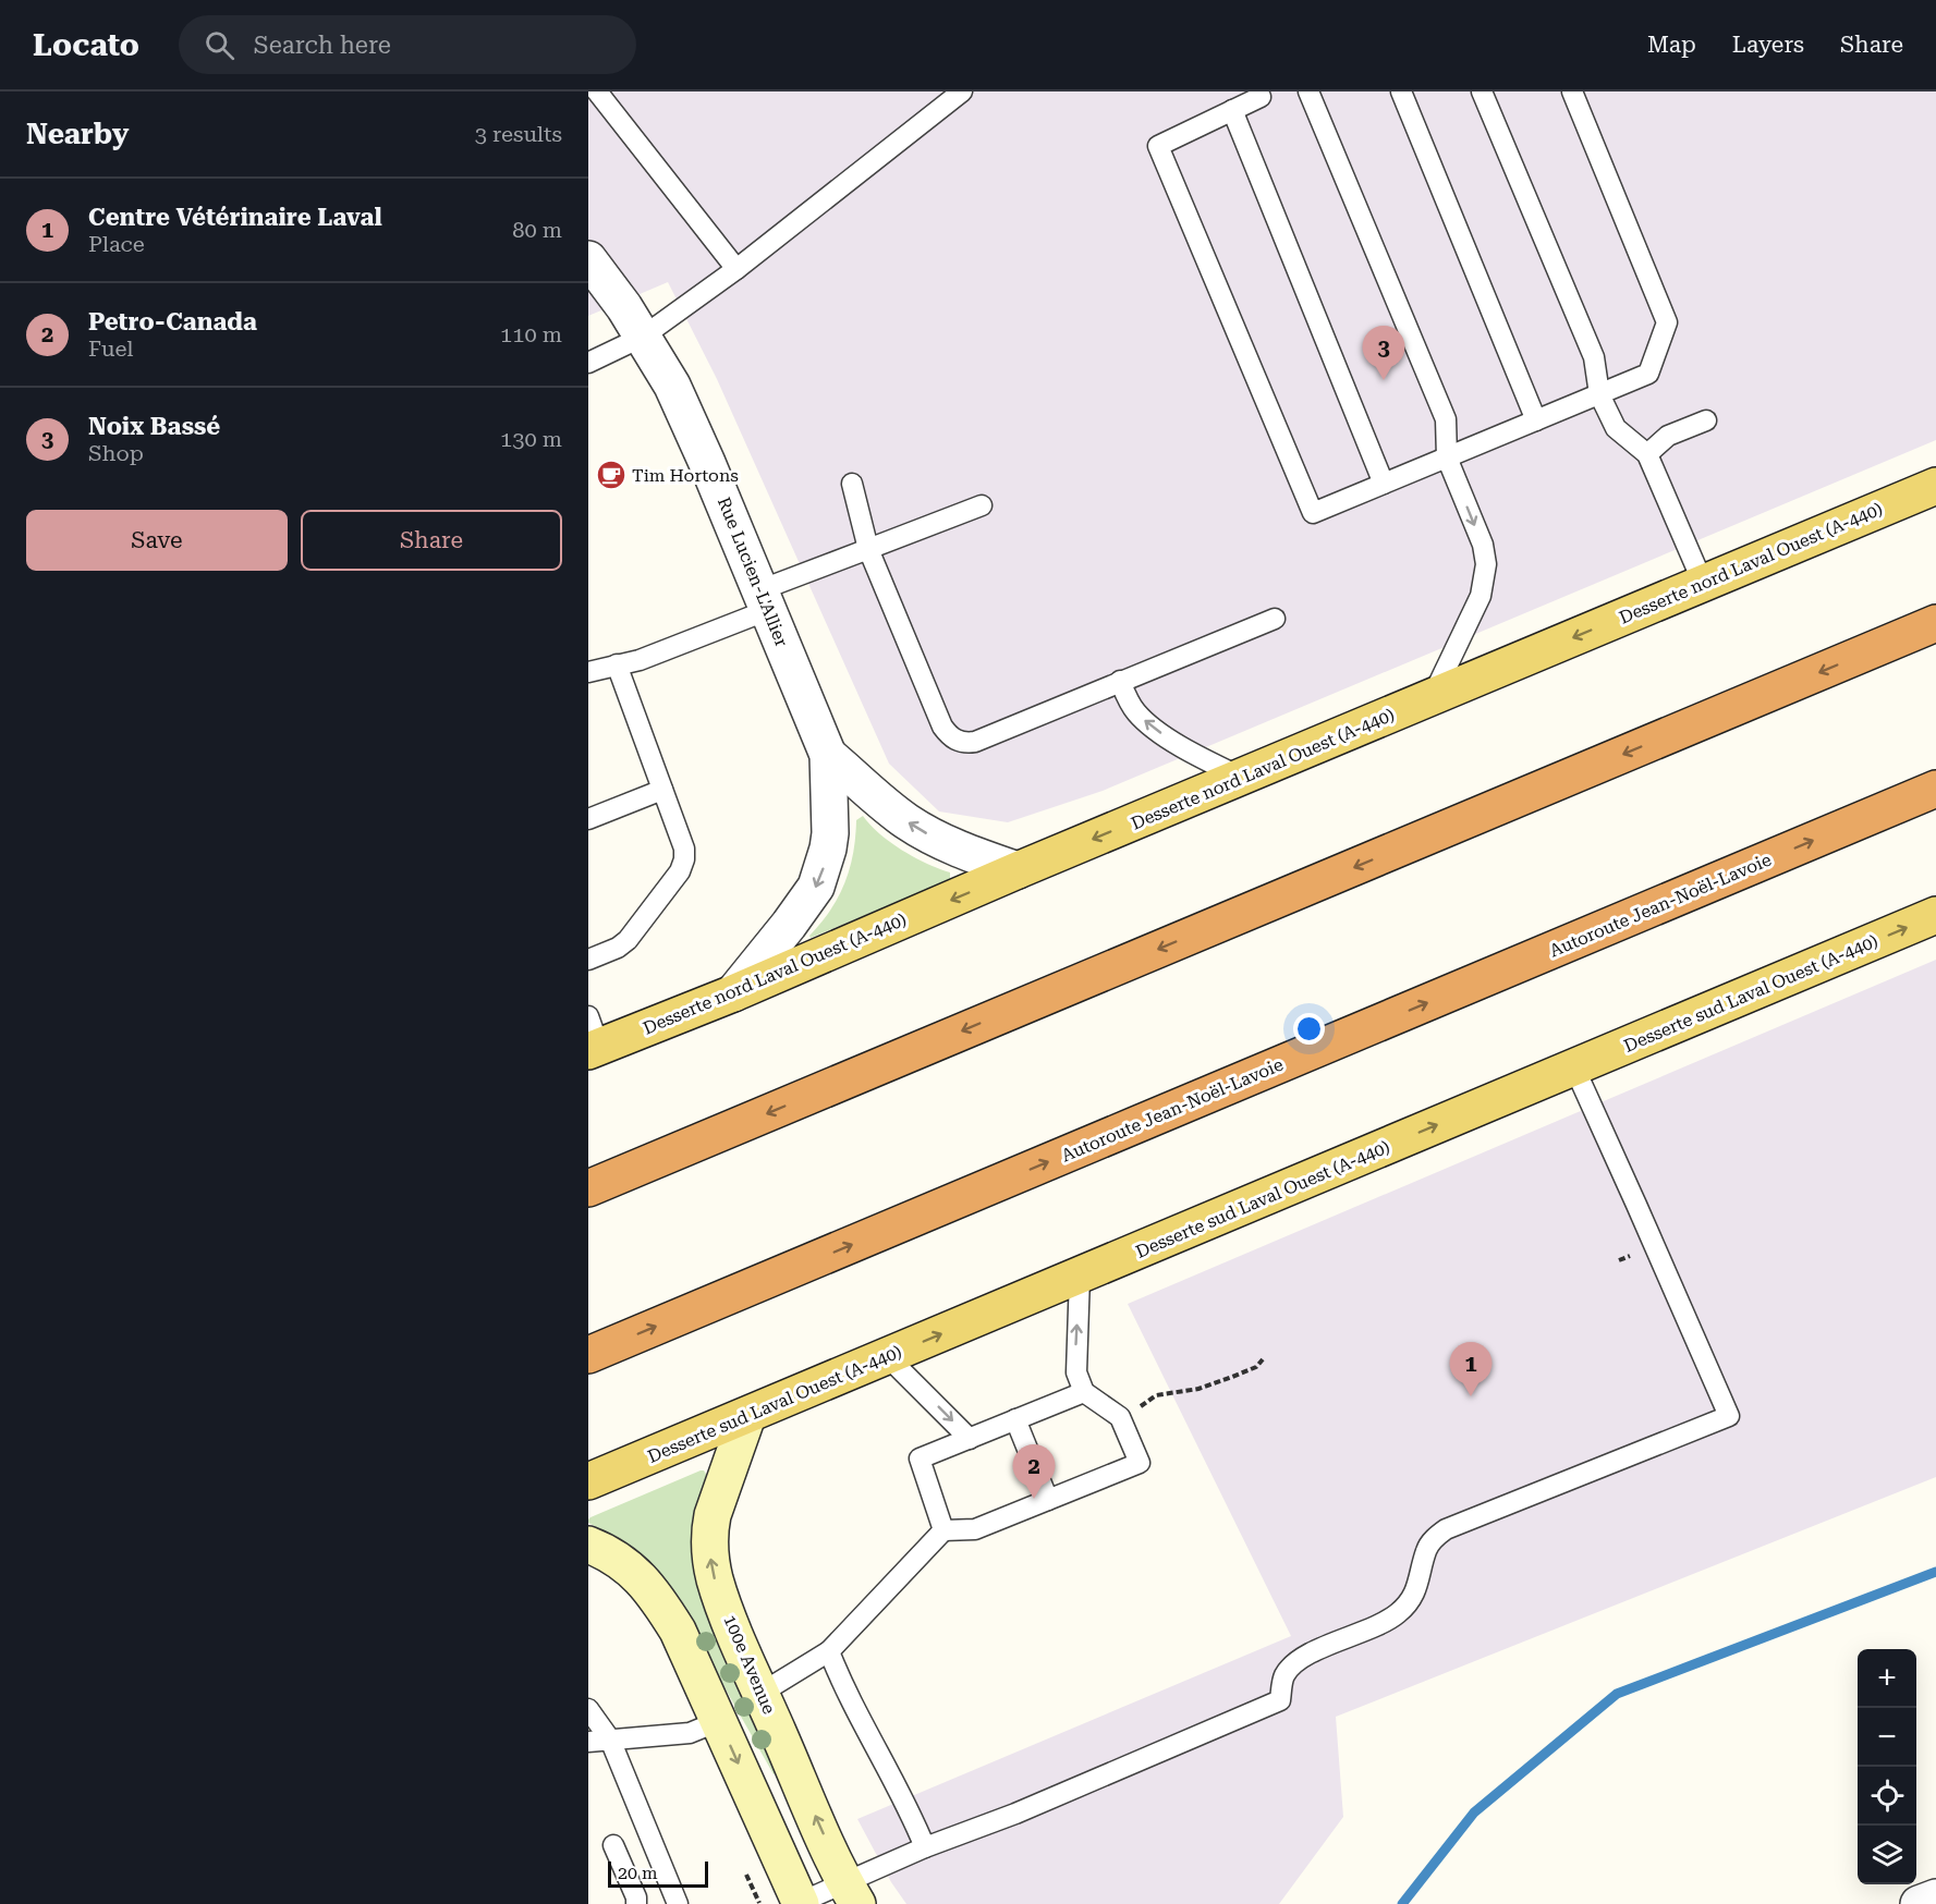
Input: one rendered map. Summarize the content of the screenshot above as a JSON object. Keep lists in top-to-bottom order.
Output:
{
  "streets": {
    "highway": ["Autoroute Jean-Noël-Lavoie"],
    "main road": ["Desserte nord Laval Ouest (A-440)", "Desserte sud Laval Ouest (A-440)"],
    "street": ["Rue Lucien-L'Allier", "100e Avenue"]
  },
  "crossings": [
    ["Desserte nord Laval Ouest (A-440)", "Rue Lucien-L'Allier"],
    ["Desserte sud Laval Ouest (A-440)", "100e Avenue"]
  ],
  "one_way": ["Desserte nord Laval Ouest (A-440)", "Desserte sud Laval Ouest (A-440)"],
  "places": {
    "cafe": ["Tim Hortons"]
  },
  "scale_bar": "20 m",
  "page": {
    "header": "Locato",
    "search": "Search here",
    "nav": ["Map", "Layers", "Share"],
    "heading": ["Nearby", "3 results"],
    "list": [
      {
        "mark": "1",
        "name": "Centre Vétérinaire Laval",
        "note": "Place",
        "value": "80 m"
      },
      {
        "mark": "2",
        "name": "Petro-Canada",
        "note": "Fuel",
        "value": "110 m"
      },
      {
        "mark": "3",
        "name": "Noix Bassé",
        "note": "Shop",
        "value": "130 m"
      }
    ],
    "pins": ["3", "1", "2"],
    "buttons": ["Save", "Share"],
    "map_buttons": ["+", "−"],
    "scale": "20 m"
  }
}
